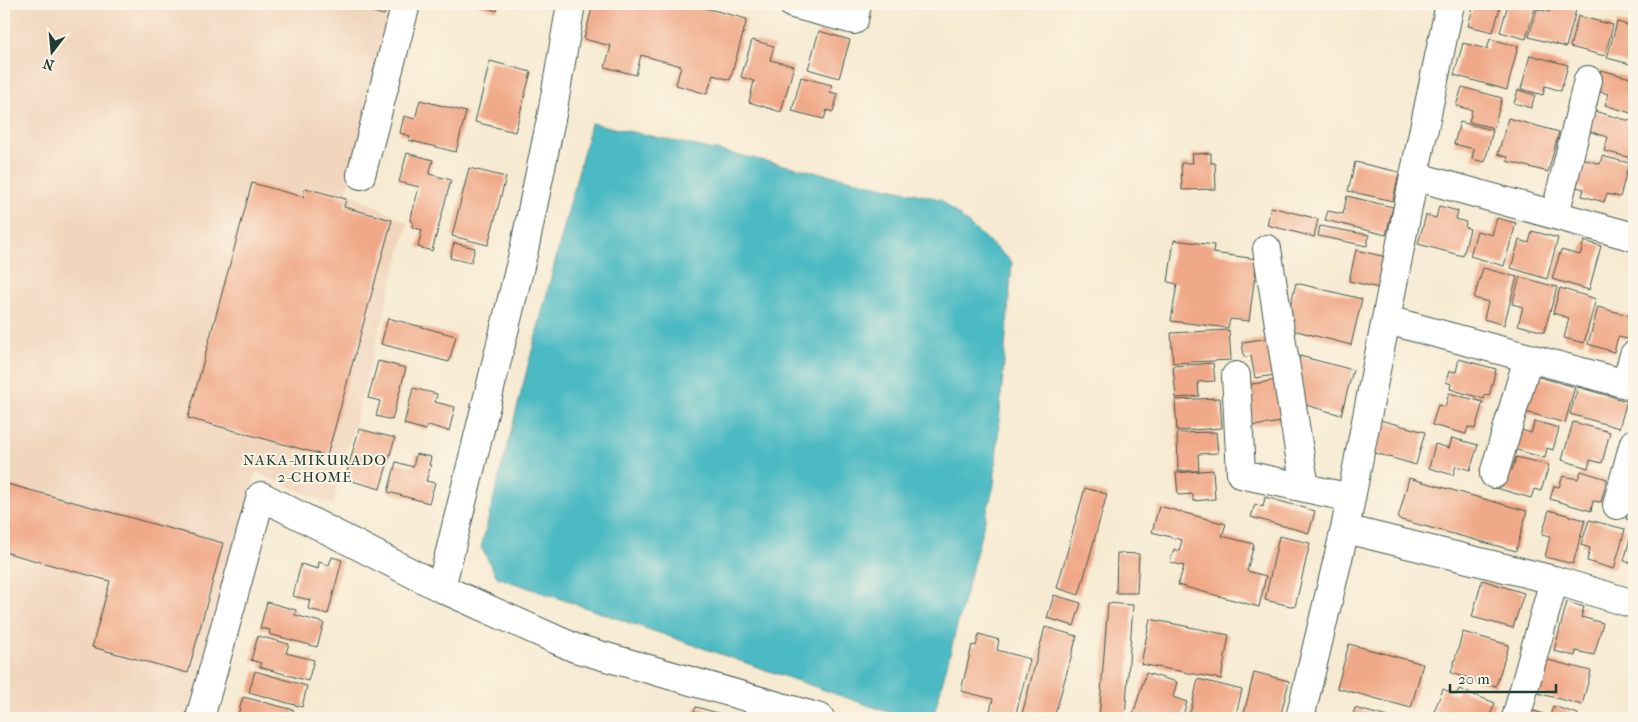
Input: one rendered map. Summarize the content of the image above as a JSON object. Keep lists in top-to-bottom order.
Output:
{
  "districts": ["NAKA-MIKURADO 2-CHOME"],
  "scale_bar": "20 m",
  "north": "bottom"
}
